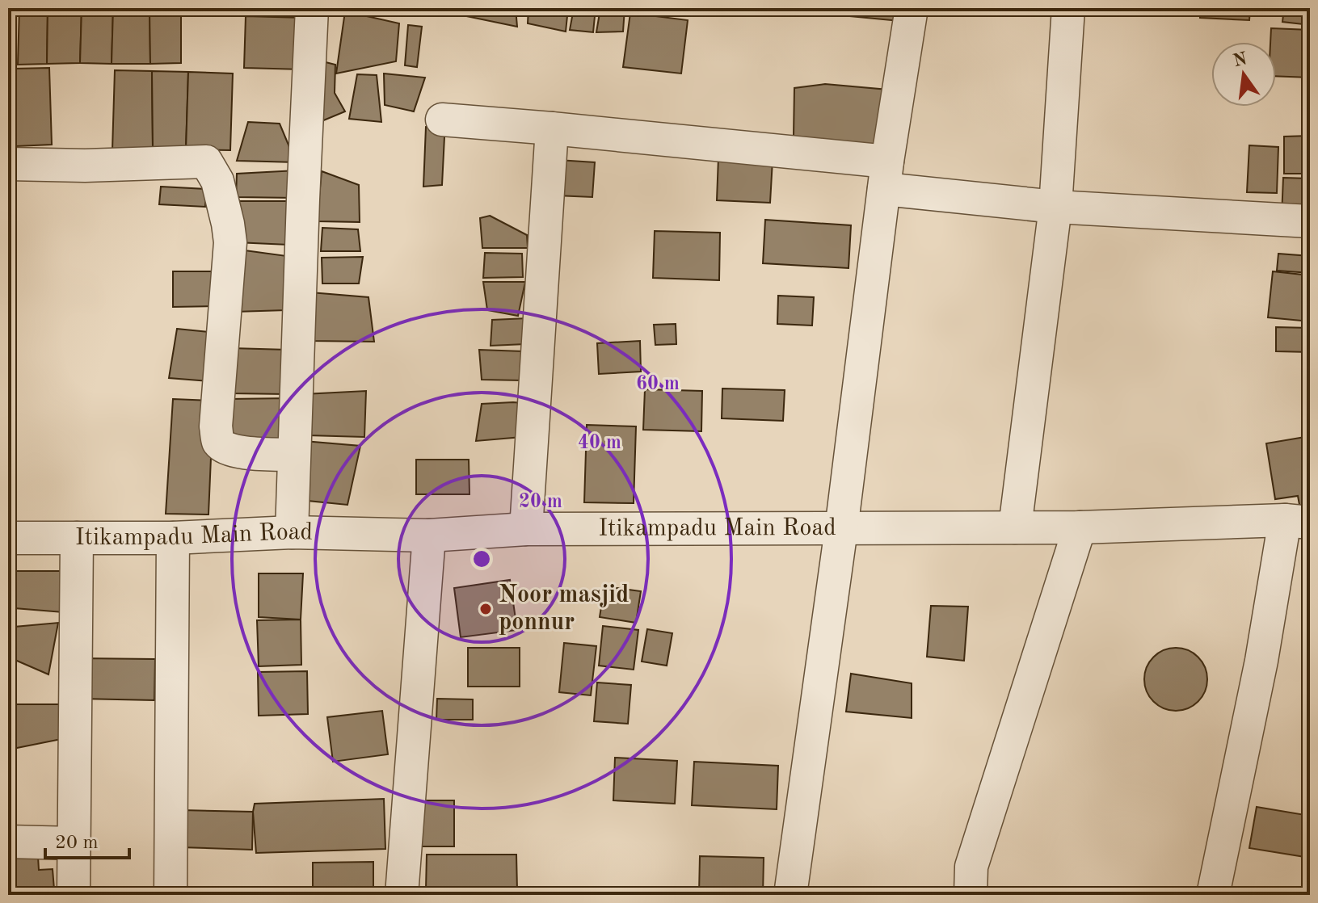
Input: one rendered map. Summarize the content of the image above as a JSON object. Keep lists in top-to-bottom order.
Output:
{
  "streets": {
    "street": ["Itikampadu Main Road"]
  },
  "places": ["Noor masjid ponnur"],
  "scale_bar": "20 m",
  "north": "top",
  "rings": ["60 m", "40 m", "20 m"]
}
